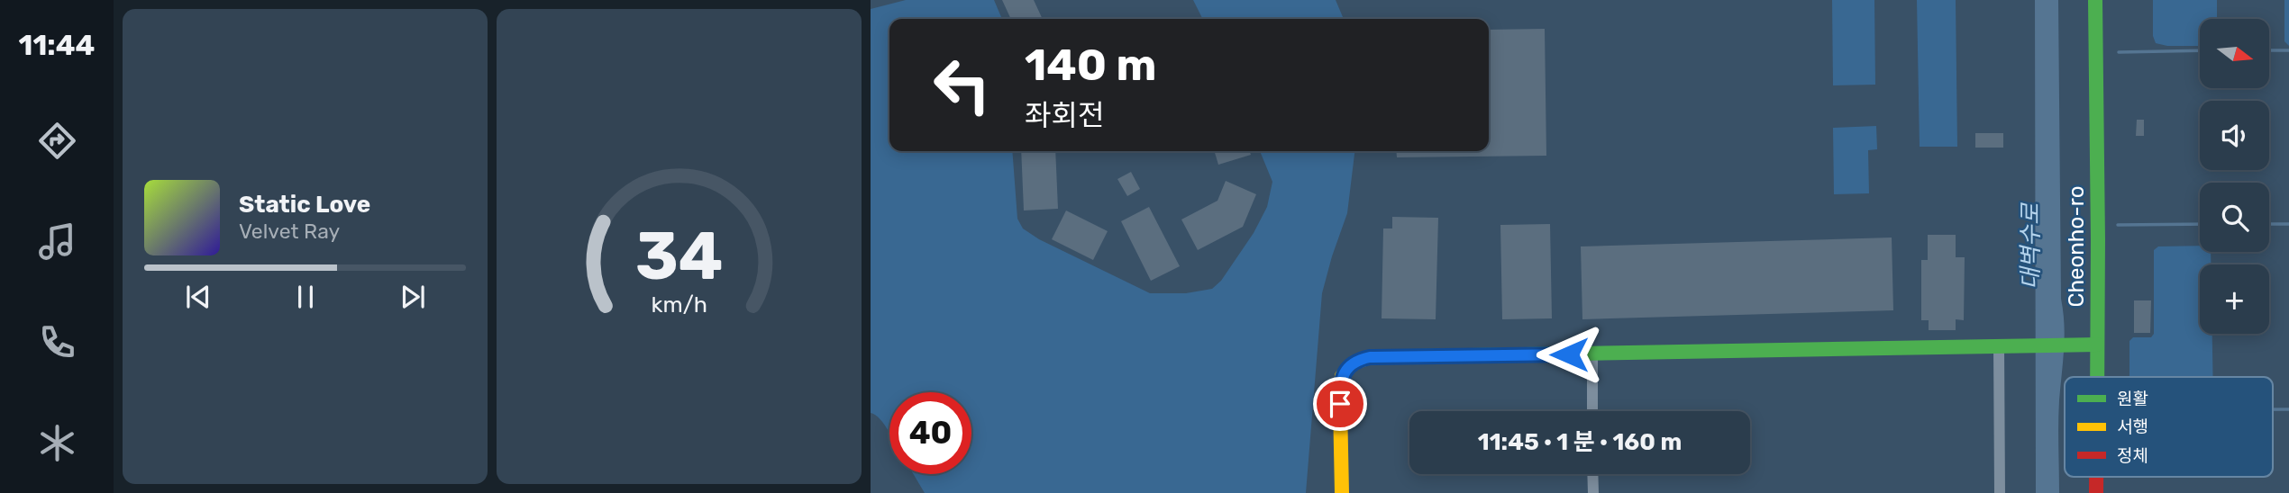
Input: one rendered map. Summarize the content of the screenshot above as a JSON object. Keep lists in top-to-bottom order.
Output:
{
  "streets": {
    "street": ["Cheonho-ro"]
  },
  "water": ["대벽수로"],
  "legend": ["원활", "서행", "정체"],
  "north": "right",
  "page": {
    "tabs": "11:44",
    "map_buttons": "+",
    "turn": ["140 m", "좌회전"],
    "song": ["Static Love", "Velvet Ray"],
    "limit": "40",
    "trip": "11:45 · 1 분 · 160 m",
    "gauge": ["34", "km/h"]
  }
}
